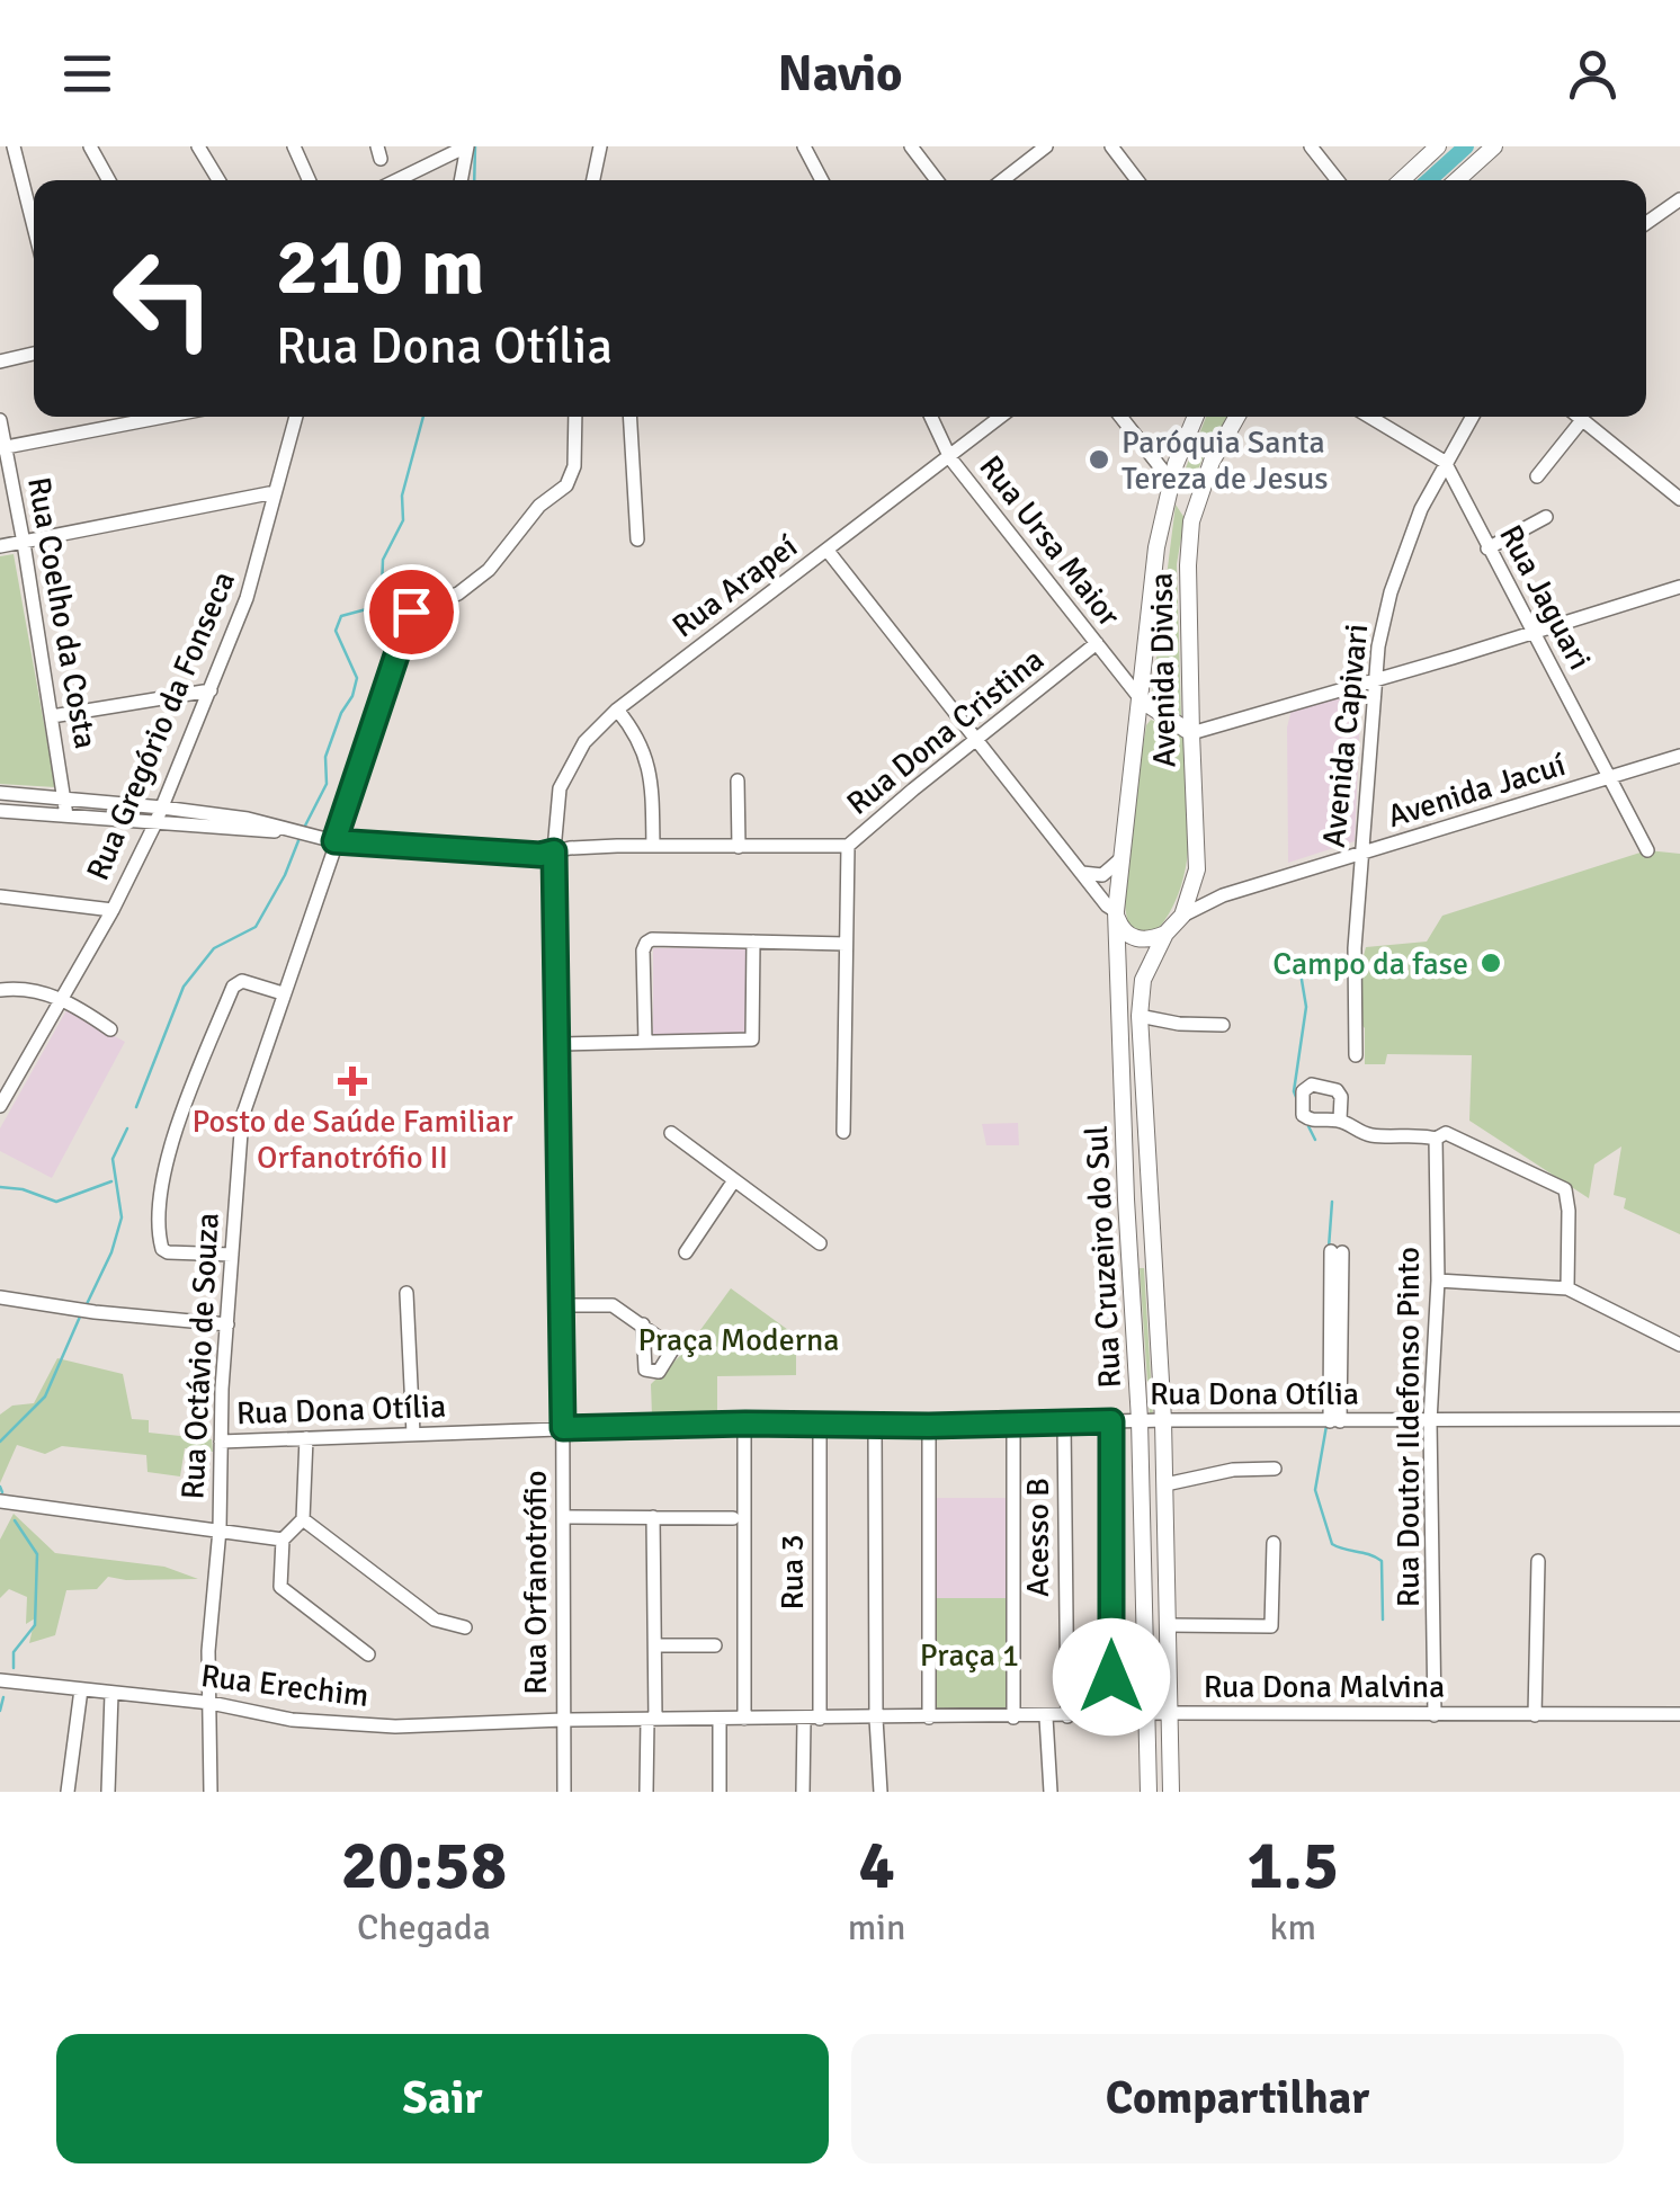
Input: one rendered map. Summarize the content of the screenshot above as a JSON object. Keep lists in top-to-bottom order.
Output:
{
  "streets": {
    "main road": ["Avenida Divisa", "Rua Cruzeiro do Sul"],
    "street": [
      "Rua Ursa Maior",
      "Rua Arapeí",
      "Rua Jaguari",
      "Rua Coelho da Costa",
      "Rua Gregório da Fonseca",
      "Rua Dona Cristina",
      "Avenida Capivari",
      "Avenida Jacuí",
      "Rua Octávio de Souza",
      "Rua Dona Otília",
      "Rua Doutor Ildefonso Pinto",
      "Acesso B",
      "Rua 3",
      "Rua Orfanotrófio",
      "Rua Erechim",
      "Rua Dona Malvina"
    ]
  },
  "crossings": [
    ["Rua Ursa Maior", "Rua Arapeí"],
    ["Rua Ursa Maior", "Avenida Divisa"],
    ["Rua Ursa Maior", "Rua Dona Cristina"],
    ["Rua Arapeí", "Rua Dona Cristina"],
    ["Rua Arapeí", "Rua Orfanotrófio"],
    ["Rua Jaguari", "Avenida Capivari"],
    ["Rua Jaguari", "Avenida Jacuí"],
    ["Avenida Divisa", "Avenida Jacuí"],
    ["Avenida Divisa", "Rua Cruzeiro do Sul"],
    ["Rua Dona Cristina", "Rua Octávio de Souza"],
    ["Rua Dona Cristina", "Rua Orfanotrófio"],
    ["Avenida Capivari", "Avenida Jacuí"],
    ["Rua Cruzeiro do Sul", "Rua Dona Otília"],
    ["Rua Cruzeiro do Sul", "Rua Dona Malvina"],
    ["Rua Octávio de Souza", "Rua Dona Otília"],
    ["Rua Octávio de Souza", "Rua Erechim"],
    ["Rua Dona Otília", "Rua Doutor Ildefonso Pinto"],
    ["Rua Dona Otília", "Acesso B"],
    ["Rua Dona Otília", "Rua 3"],
    ["Rua Dona Otília", "Rua Orfanotrófio"],
    ["Rua Doutor Ildefonso Pinto", "Rua Dona Malvina"],
    ["Acesso B", "Rua Dona Malvina"],
    ["Rua 3", "Rua Dona Malvina"],
    ["Rua Orfanotrófio", "Rua Erechim"],
    ["Rua Orfanotrófio", "Rua Dona Malvina"],
    ["Rua Erechim", "Rua Dona Malvina"]
  ],
  "parks": ["Praça Moderna", "Praça 1"],
  "places": {
    "other": ["Paróquia Santa Tereza de Jesus", "Campo da fase"],
    "health": ["Posto de Saúde Familiar Orfanotrófio II"]
  },
  "page": {
    "header": "Navio",
    "turn": ["210 m", "Rua Dona Otília"],
    "eta": [
      "20:58",
      "Chegada",
      "4",
      "min",
      "1.5",
      "km"
    ],
    "buttons": ["Sair", "Compartilhar"]
  }
}
